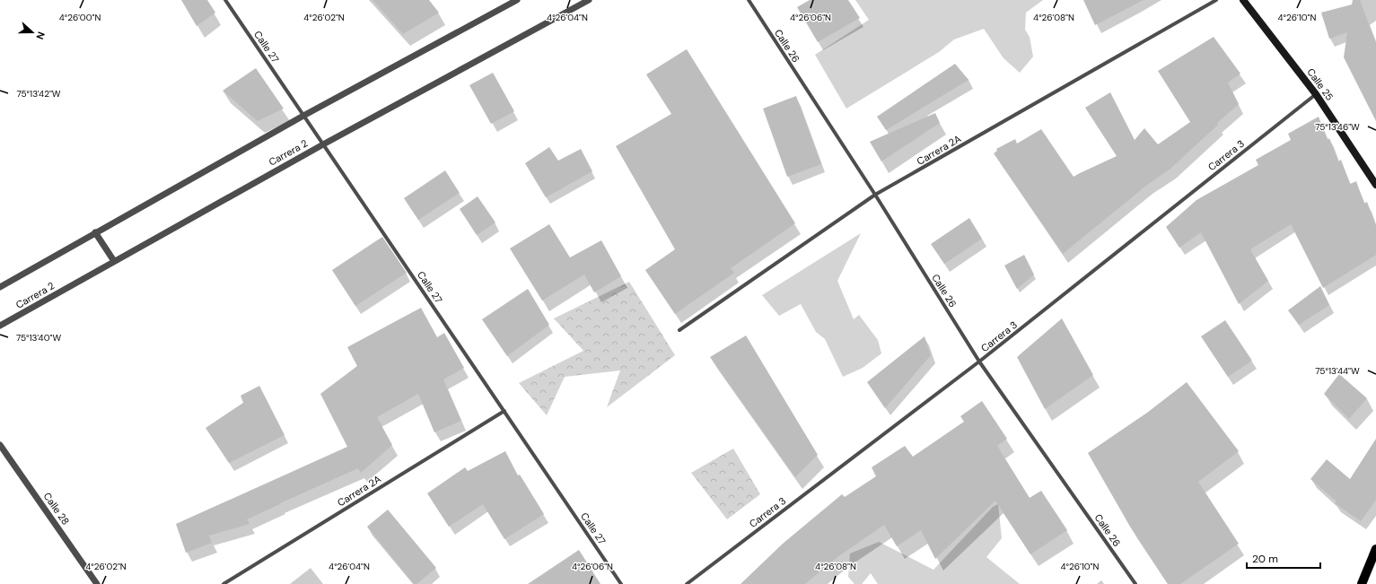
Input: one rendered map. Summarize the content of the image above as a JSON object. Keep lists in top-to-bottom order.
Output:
{
  "streets": {
    "main road": ["Calle 25"],
    "street": [
      "Calle 26",
      "Calle 27",
      "Carrera 2A",
      "Carrera 2",
      "Carrera 3",
      "Calle 28"
    ]
  },
  "crossings": [
    ["Calle 26", "Carrera 2A"],
    ["Calle 26", "Carrera 3"],
    ["Calle 27", "Carrera 2A"],
    ["Calle 27", "Carrera 2"],
    ["Calle 25", "Carrera 3"]
  ],
  "scale_bar": "20 m",
  "north": "right",
  "coordinates": [
    "4°26'00\"N",
    "4°26'02\"N",
    "4°26'04\"N",
    "4°26'06\"N",
    "4°26'08\"N",
    "4°26'10\"N",
    "75°13'42\"W",
    "75°13'46\"W",
    "75°13'40\"W",
    "75°13'44\"W"
  ]
}
